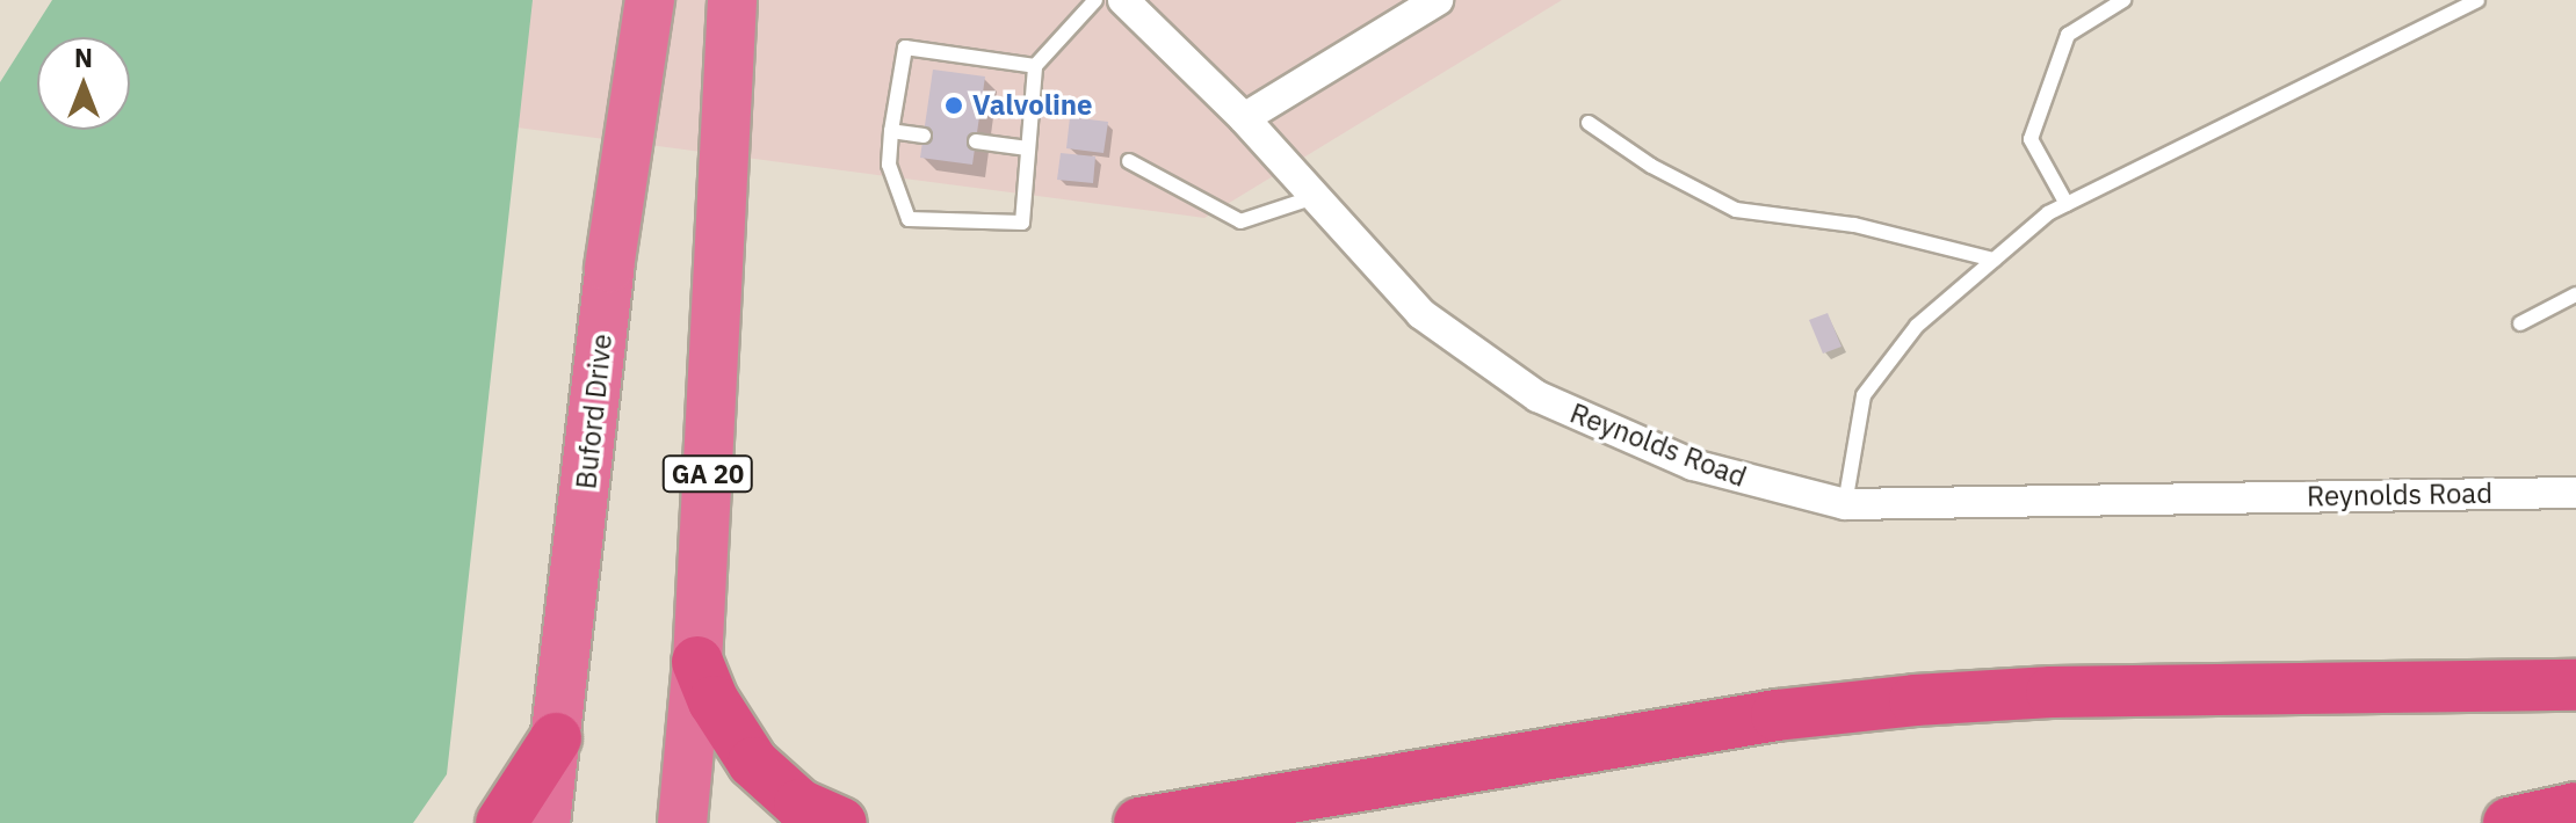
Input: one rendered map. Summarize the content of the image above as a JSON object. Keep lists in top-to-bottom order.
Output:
{
  "streets": {
    "highway": ["Buford Drive", "GA 20"],
    "street": ["Reynolds Road"]
  },
  "places": ["Valvoline"],
  "north": "top"
}
